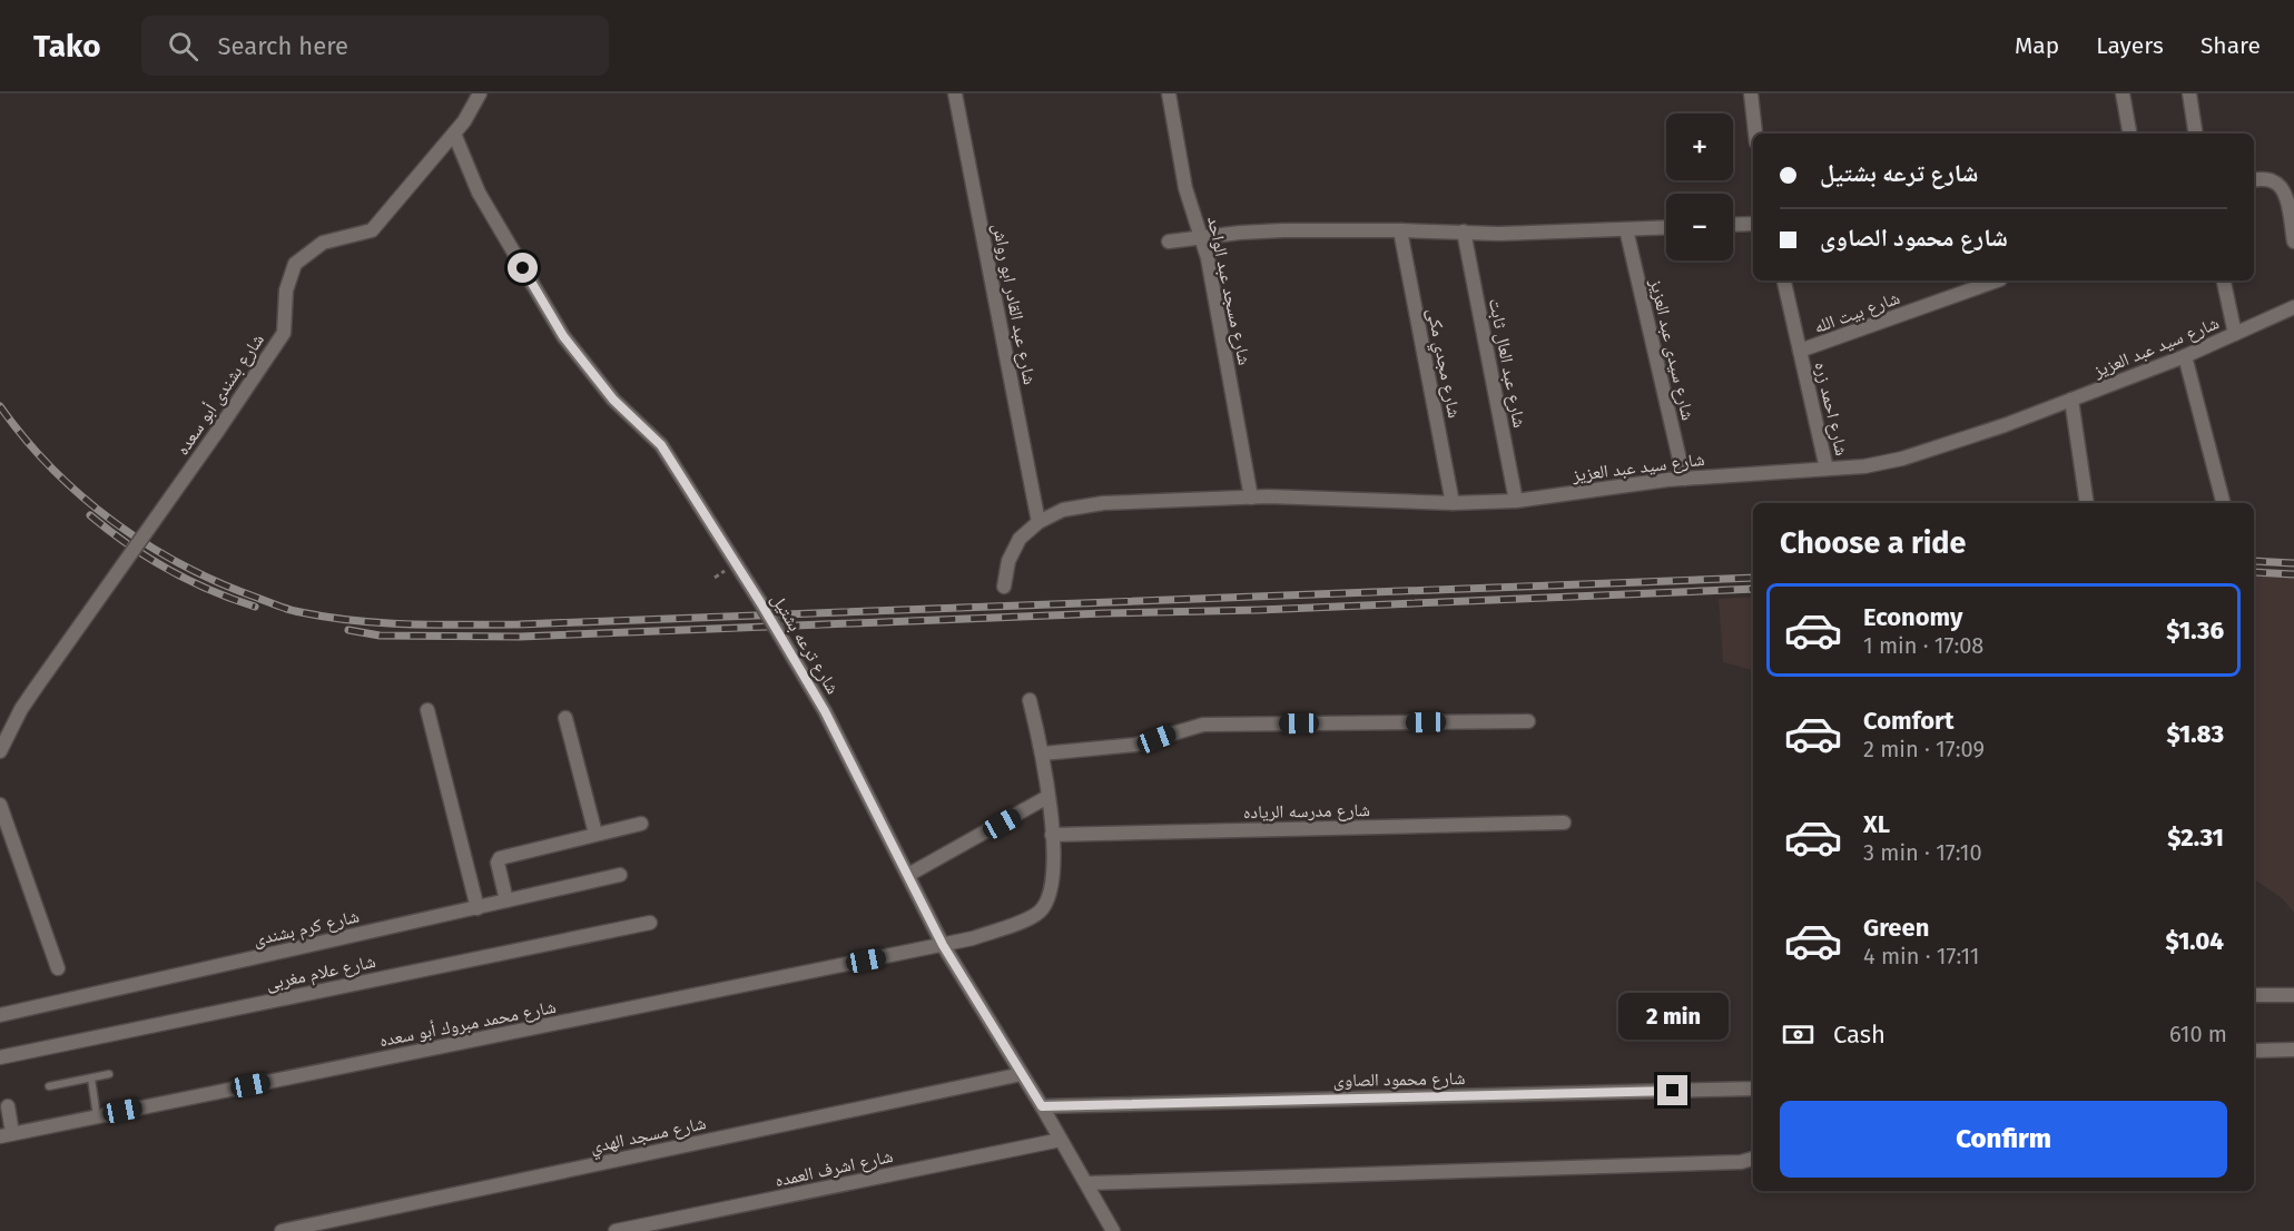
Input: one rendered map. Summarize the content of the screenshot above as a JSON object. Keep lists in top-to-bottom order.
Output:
{
  "streets": {
    "street": [
      "شارع مسجد عبد الواحد",
      "شارع عبد القادر ابو رواش",
      "شارع بيت الله",
      "شارع سيد عبد العزيز",
      "شارع سيدى عبد العزيز",
      "شارع مجدي مكى",
      "شارع عبد العال ثابت",
      "شارع بشندى أبو سعده",
      "شارع احمد زره",
      "شارع ترعه بشتيل",
      "شارع مدرسه الرياده",
      "شارع كرم بشندى",
      "شارع علام مغربى",
      "شارع محمد مبروك أبو سعده",
      "شارع محمود الصاوى",
      "شارع مسجد الهدي",
      "شارع اشرف العمده"
    ]
  },
  "crossings": [
    ["شارع مسجد عبد الواحد", "شارع سيد عبد العزيز"],
    ["شارع عبد القادر ابو رواش", "شارع سيد عبد العزيز"],
    ["شارع بيت الله", "شارع احمد زره"],
    ["شارع سيد عبد العزيز", "شارع سيدى عبد العزيز"],
    ["شارع سيد عبد العزيز", "شارع مجدي مكى"],
    ["شارع سيد عبد العزيز", "شارع عبد العال ثابت"],
    ["شارع سيد عبد العزيز", "شارع احمد زره"],
    ["شارع بشندى أبو سعده", "شارع ترعه بشتيل"],
    ["شارع ترعه بشتيل", "شارع محمد مبروك أبو سعده"],
    ["شارع ترعه بشتيل", "شارع محمود الصاوى"],
    ["شارع ترعه بشتيل", "شارع مسجد الهدي"],
    ["شارع ترعه بشتيل", "شارع اشرف العمده"]
  ],
  "page": {
    "header": "Tako",
    "search": "Search here",
    "nav": ["Map", "Layers", "Share"],
    "map_buttons": ["+", "−"],
    "banner": ["شارع ترعه بشتيل", "شارع محمود الصاوى"],
    "heading": "Choose a ride",
    "list": [
      {
        "name": "Economy",
        "note": "1 min · 17:08",
        "value": "$1.36"
      },
      {
        "name": "Comfort",
        "note": "2 min · 17:09",
        "value": "$1.83"
      },
      {
        "name": "XL",
        "note": "3 min · 17:10",
        "value": "$2.31"
      },
      {
        "name": "Green",
        "note": "4 min · 17:11",
        "value": "$1.04"
      }
    ],
    "bubble": "2 min",
    "pay": ["Cash", "610 m"],
    "buttons": "Confirm"
  }
}
